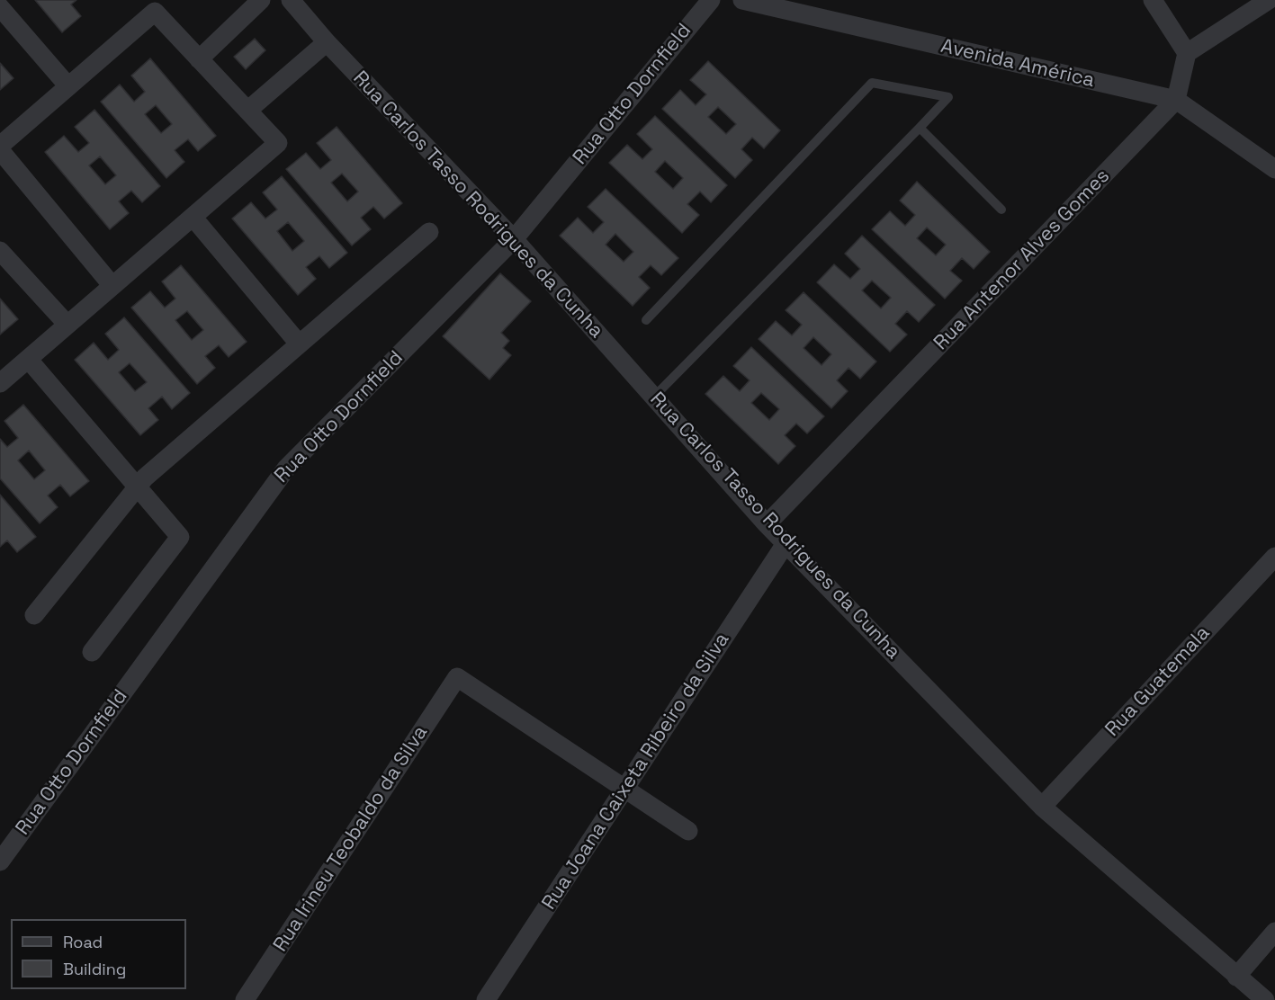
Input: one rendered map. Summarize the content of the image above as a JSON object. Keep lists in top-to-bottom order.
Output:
{
  "streets": {
    "street": [
      "Avenida América",
      "Rua Otto Dornfield",
      "Rua Carlos Tasso Rodrigues da Cunha",
      "Rua Antenor Alves Gomes",
      "Rua Guatemala",
      "Rua Joana Caixeta Ribeiro da Silva",
      "Rua Irineu Teobaldo da Silva"
    ]
  },
  "crossings": [
    ["Avenida América", "Rua Antenor Alves Gomes"],
    ["Rua Otto Dornfield", "Rua Carlos Tasso Rodrigues da Cunha"],
    ["Rua Carlos Tasso Rodrigues da Cunha", "Rua Antenor Alves Gomes"],
    ["Rua Carlos Tasso Rodrigues da Cunha", "Rua Guatemala"],
    ["Rua Carlos Tasso Rodrigues da Cunha", "Rua Joana Caixeta Ribeiro da Silva"],
    ["Rua Joana Caixeta Ribeiro da Silva", "Rua Irineu Teobaldo da Silva"]
  ],
  "legend": ["Road", "Building"]
}
